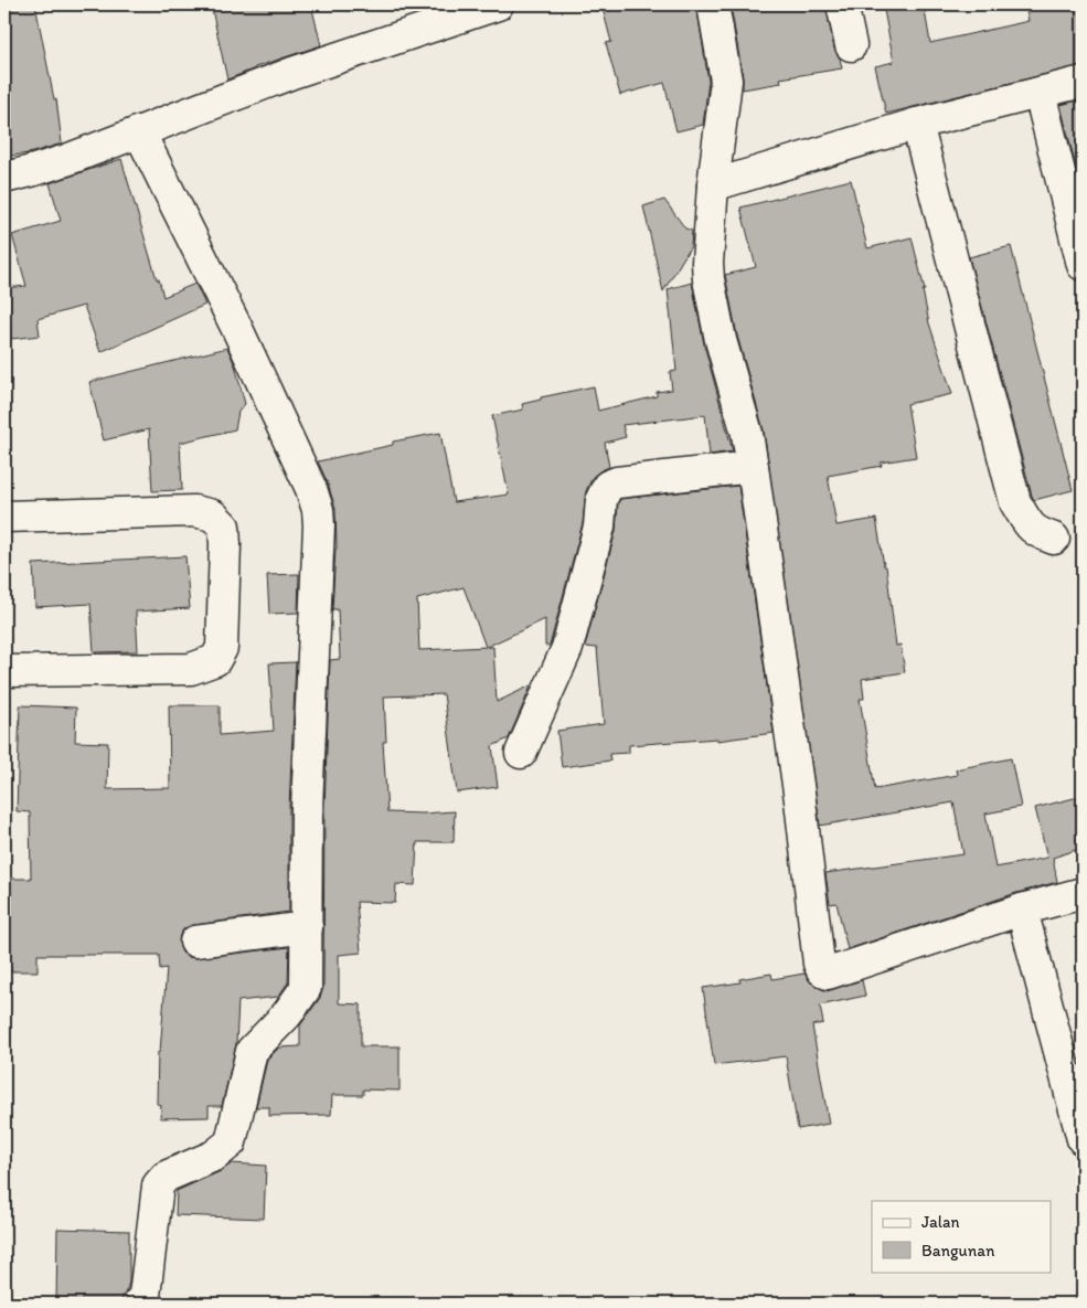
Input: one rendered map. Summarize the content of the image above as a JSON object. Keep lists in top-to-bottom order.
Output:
{
  "legend": ["Jalan", "Bangunan"]
}
